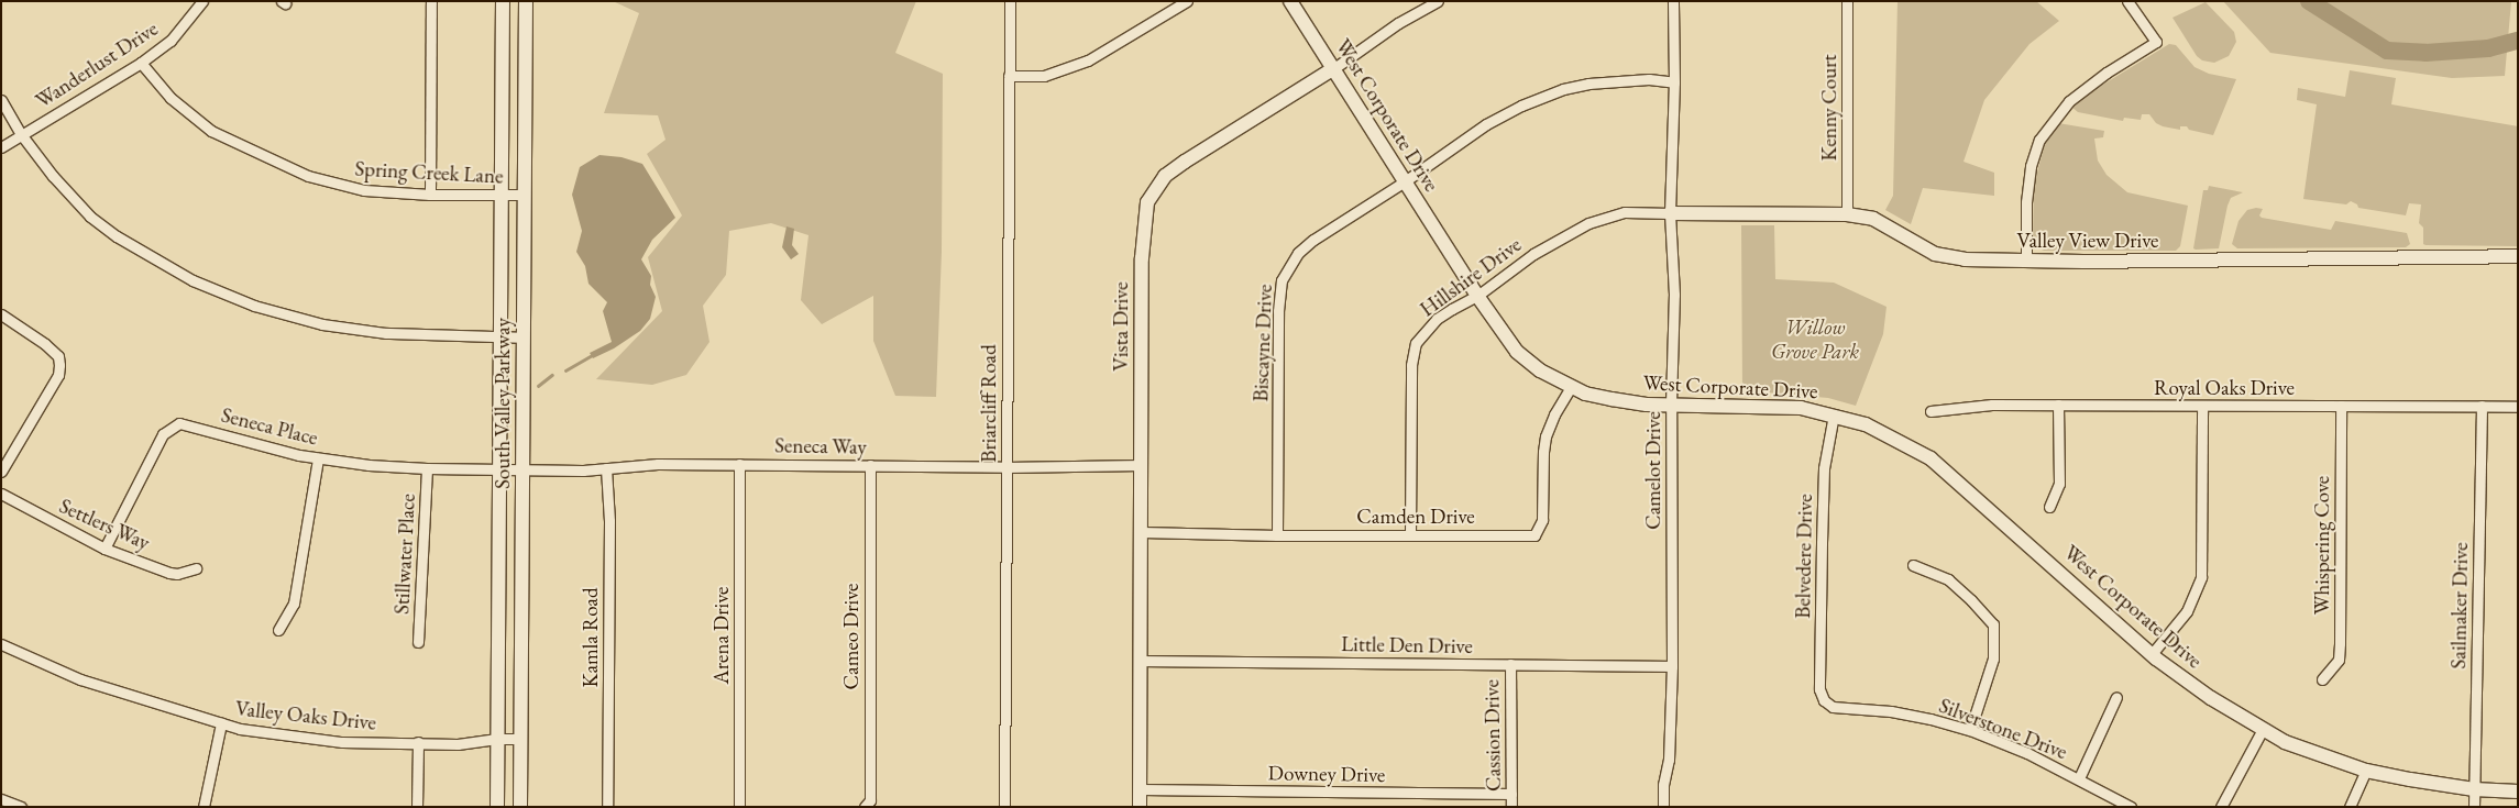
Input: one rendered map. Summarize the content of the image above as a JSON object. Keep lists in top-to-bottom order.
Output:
{
  "streets": {
    "street": [
      "Wanderlust Drive",
      "Kenny Court",
      "West Corporate Drive",
      "Spring Creek Lane",
      "Valley View Drive",
      "Hillshire Drive",
      "Vista Drive",
      "Biscayne Drive",
      "Royal Oaks Drive",
      "South Valley Parkway",
      "Briarcliff Road",
      "Seneca Place",
      "Seneca Way",
      "Camelot Drive",
      "Camden Drive",
      "Settlers Way",
      "Whispering Cove",
      "Stillwater Place",
      "Belvedere Drive",
      "Sailmaker Drive",
      "Arena Drive",
      "Cameo Drive",
      "Kamla Road",
      "Little Den Drive",
      "Valley Oaks Drive",
      "Silverstone Drive",
      "Cassion Drive",
      "Downey Drive"
    ]
  },
  "crossings": [
    ["Wanderlust Drive", "Spring Creek Lane"],
    ["Kenny Court", "Valley View Drive"],
    ["West Corporate Drive", "Hillshire Drive"],
    ["West Corporate Drive", "Vista Drive"],
    ["West Corporate Drive", "Biscayne Drive"],
    ["West Corporate Drive", "Camelot Drive"],
    ["West Corporate Drive", "Camden Drive"],
    ["West Corporate Drive", "Belvedere Drive"],
    ["West Corporate Drive", "Sailmaker Drive"],
    ["Spring Creek Lane", "South Valley Parkway"],
    ["Valley View Drive", "Hillshire Drive"],
    ["Valley View Drive", "Camelot Drive"],
    ["Hillshire Drive", "Camelot Drive"],
    ["Hillshire Drive", "Camden Drive"],
    ["Vista Drive", "Seneca Way"],
    ["Vista Drive", "Camden Drive"],
    ["Vista Drive", "Little Den Drive"],
    ["Vista Drive", "Downey Drive"],
    ["Biscayne Drive", "Camelot Drive"],
    ["Biscayne Drive", "Camden Drive"],
    ["Royal Oaks Drive", "Whispering Cove"],
    ["Royal Oaks Drive", "Sailmaker Drive"],
    ["South Valley Parkway", "Seneca Place"],
    ["South Valley Parkway", "Seneca Way"],
    ["South Valley Parkway", "Valley Oaks Drive"],
    ["Briarcliff Road", "Seneca Way"],
    ["Seneca Place", "Seneca Way"],
    ["Seneca Place", "Settlers Way"],
    ["Seneca Place", "Stillwater Place"],
    ["Seneca Way", "Arena Drive"],
    ["Seneca Way", "Cameo Drive"],
    ["Seneca Way", "Kamla Road"],
    ["Camelot Drive", "Little Den Drive"],
    ["Belvedere Drive", "Silverstone Drive"],
    ["Little Den Drive", "Cassion Drive"],
    ["Cassion Drive", "Downey Drive"]
  ],
  "parks": ["Willow Grove Park"]
}
